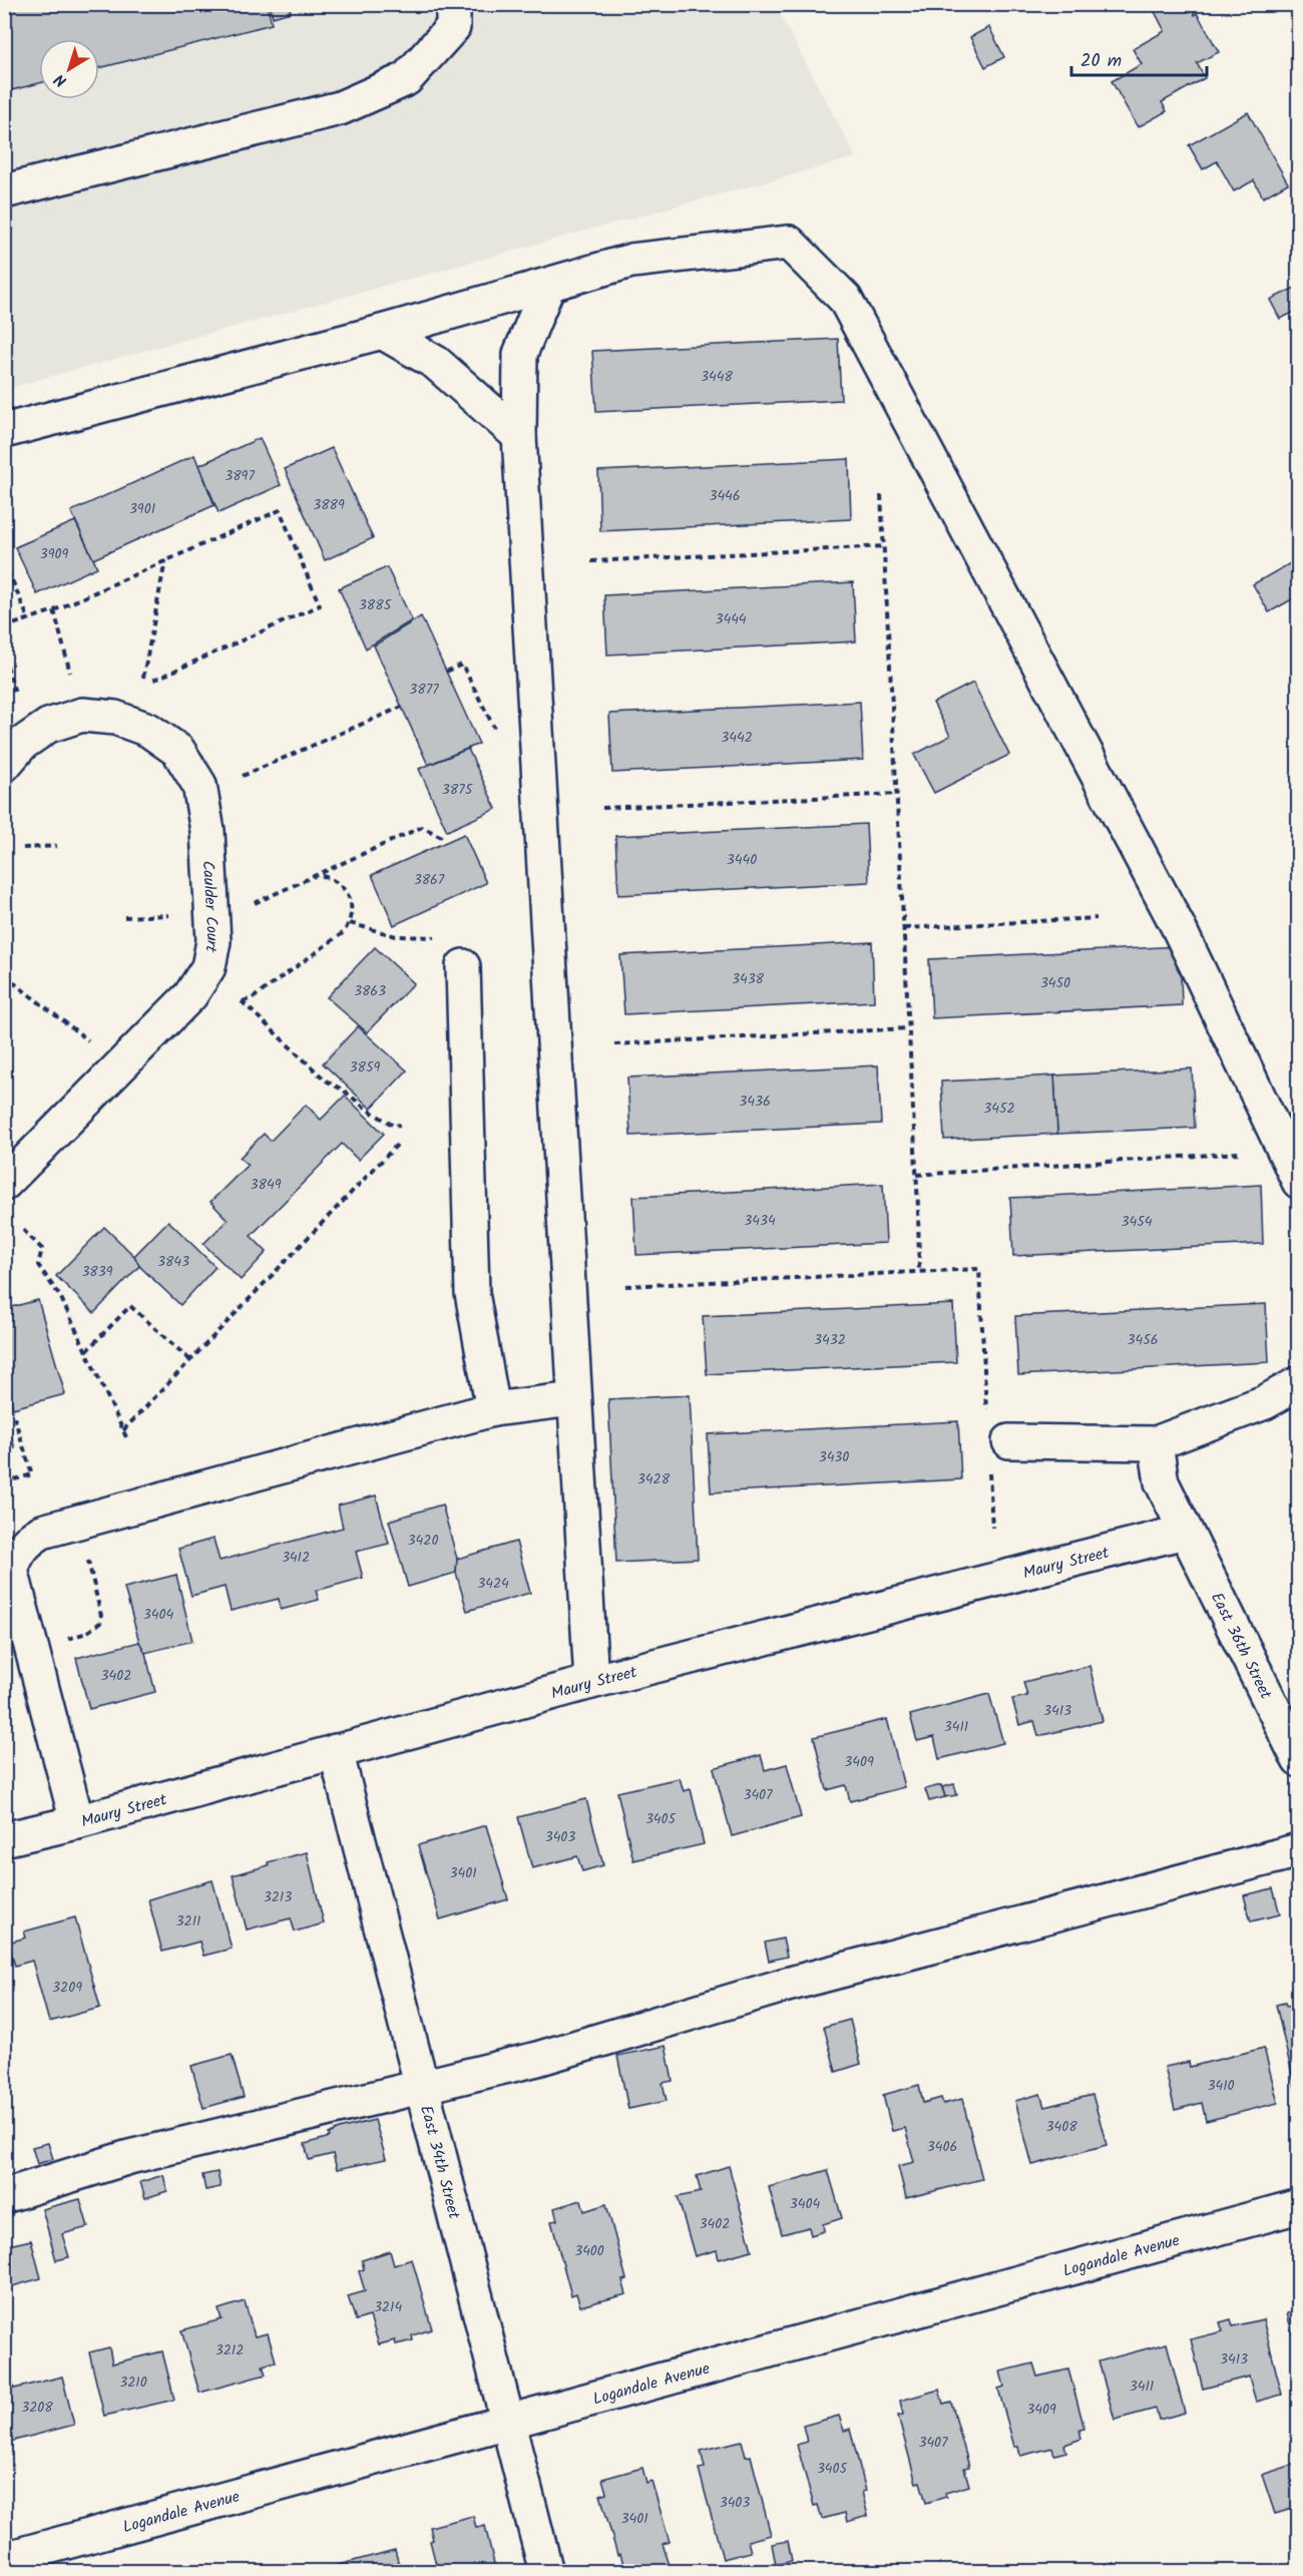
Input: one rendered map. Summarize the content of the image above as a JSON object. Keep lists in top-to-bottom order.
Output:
{
  "streets": {
    "street": [
      "Caulder Court",
      "Maury Street",
      "East 36th Street",
      "East 34th Street",
      "Logandale Avenue"
    ]
  },
  "crossings": [
    ["Maury Street", "East 36th Street"],
    ["Maury Street", "East 34th Street"],
    ["East 34th Street", "Logandale Avenue"]
  ],
  "house_numbers": [
    "3448",
    "3897",
    "3446",
    "3889",
    "3901",
    "3909",
    "3885",
    "3444",
    "3877",
    "3442",
    "3875",
    "3440",
    "3867",
    "3438",
    "3450",
    "3863",
    "3859",
    "3436",
    "3452",
    "3849",
    "3434",
    "3454",
    "3843",
    "3839",
    "3432",
    "3456",
    "3430",
    "3428",
    "3420",
    "3412",
    "3424",
    "3404",
    "3402",
    "3413",
    "3411",
    "3409",
    "3407",
    "3405",
    "3403",
    "3401",
    "3213",
    "3211",
    "3209",
    "3410",
    "3408",
    "3406",
    "3404",
    "3402",
    "3400",
    "3214",
    "3212",
    "3413",
    "3210",
    "3411",
    "3208",
    "3409",
    "3407",
    "3405",
    "3403",
    "3401"
  ],
  "scale_bar": "20 m",
  "north": "bottom left"
}
